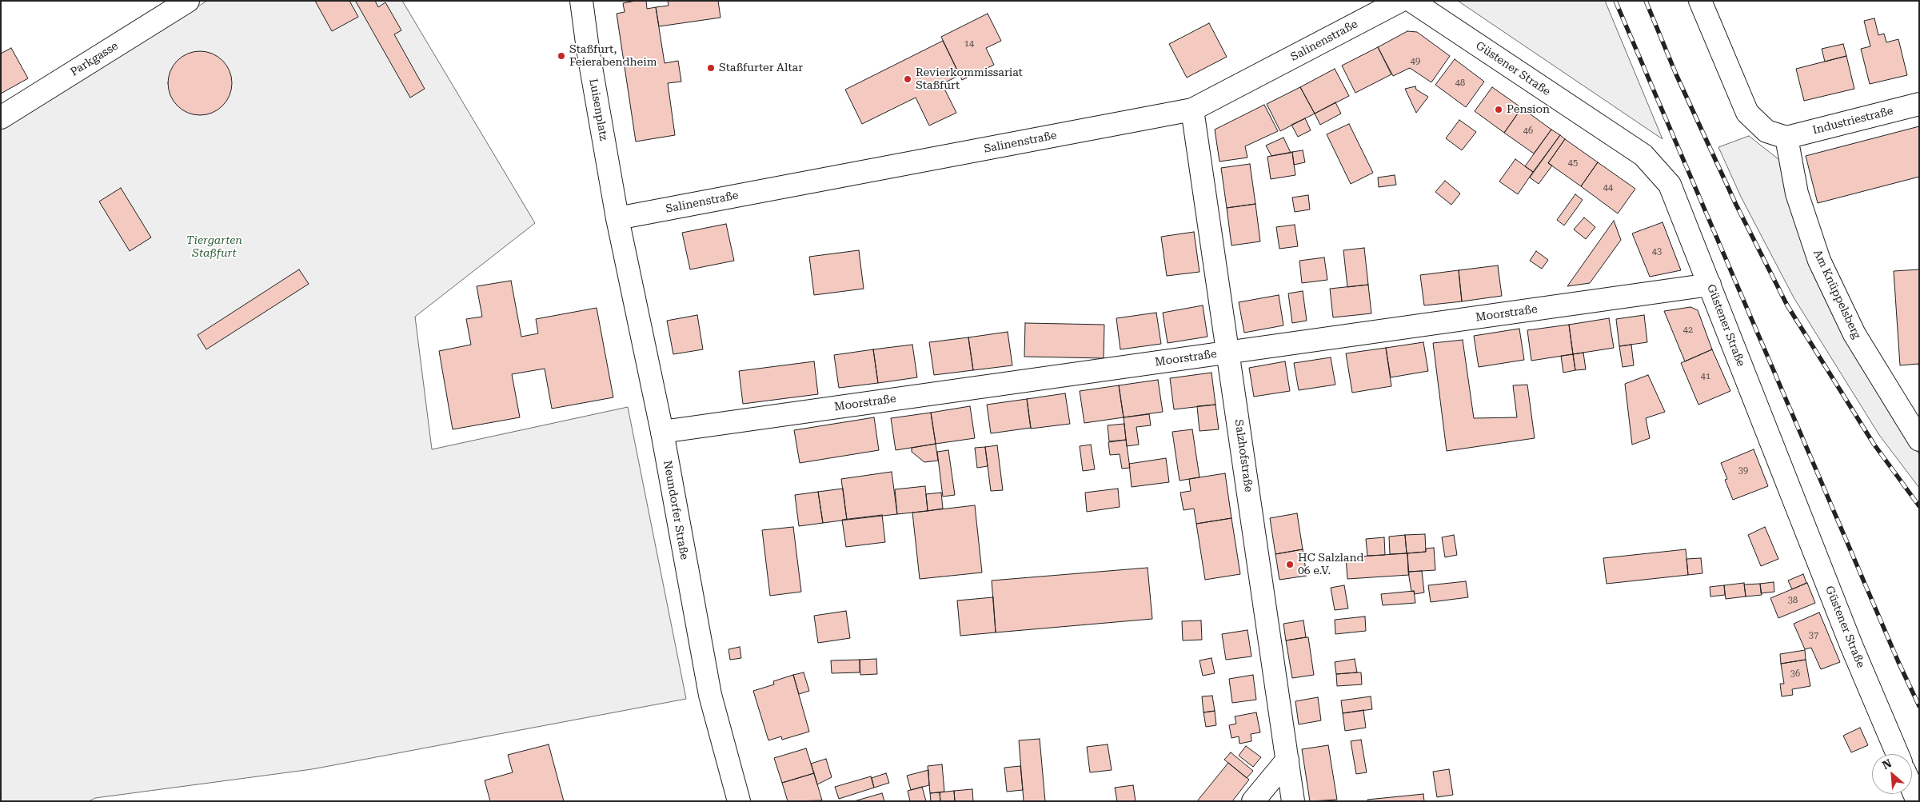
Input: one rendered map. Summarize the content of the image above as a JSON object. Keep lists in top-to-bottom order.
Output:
{
  "streets": {
    "street": [
      "Salinenstraße",
      "Parkgasse",
      "Güstener Straße",
      "Luisenplatz",
      "Industriestraße",
      "Am Knüppelsberg",
      "Moorstraße",
      "Salzhofstraße",
      "Neundorfer Straße"
    ]
  },
  "crossings": [
    ["Salinenstraße", "Luisenplatz"],
    ["Salinenstraße", "Salzhofstraße"],
    ["Salinenstraße", "Neundorfer Straße"],
    ["Güstener Straße", "Moorstraße"],
    ["Luisenplatz", "Neundorfer Straße"],
    ["Industriestraße", "Am Knüppelsberg"],
    ["Moorstraße", "Salzhofstraße"],
    ["Moorstraße", "Neundorfer Straße"]
  ],
  "parks": ["Tiergarten Staßfurt"],
  "places": [
    "Staßfurt, Feierabendheim",
    "Staßfurter Altar",
    "Revierkommissariat Staßfurt",
    "Pension",
    "HC Salzland 06 e.V."
  ],
  "house_numbers": [
    "14",
    "49",
    "48",
    "46",
    "45",
    "44",
    "43",
    "42",
    "41",
    "39",
    "38",
    "37",
    "36"
  ],
  "north": "top left"
}
